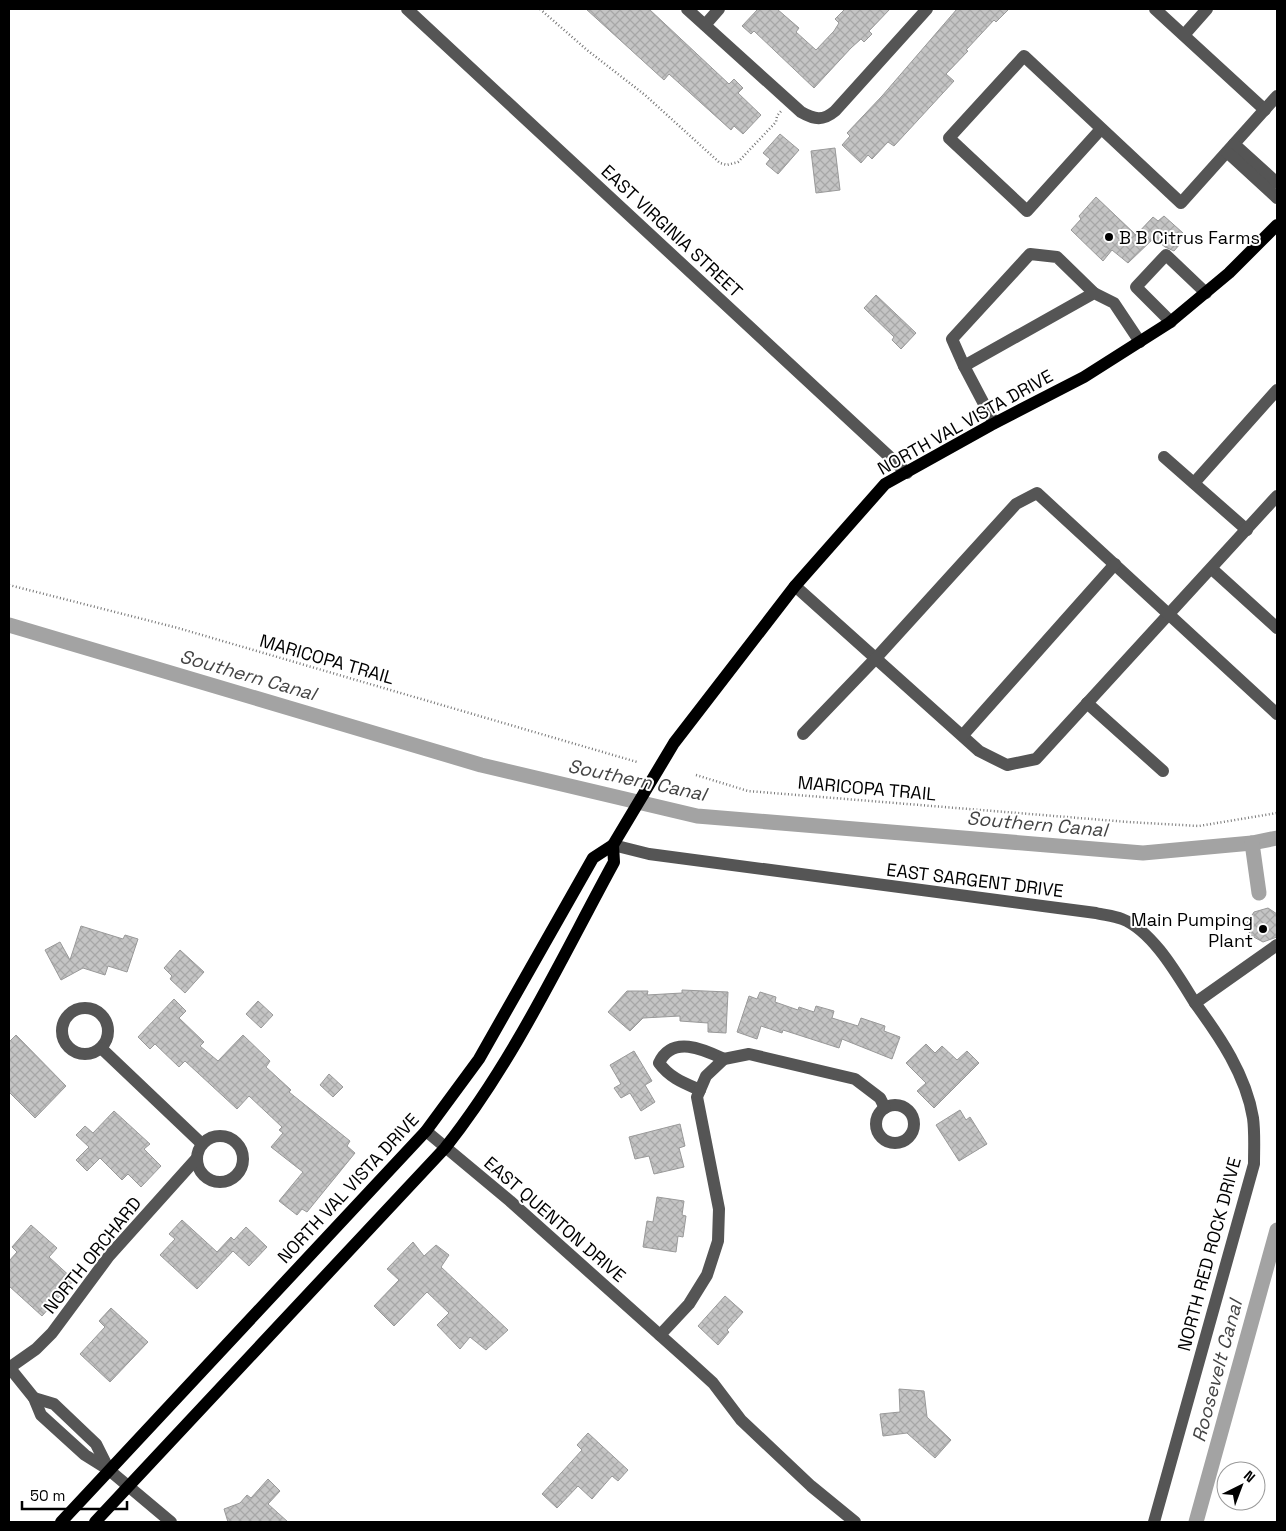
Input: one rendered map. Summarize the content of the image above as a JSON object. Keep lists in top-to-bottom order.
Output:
{
  "streets": {
    "main road": ["NORTH VAL VISTA DRIVE"],
    "street": [
      "EAST VIRGINIA STREET",
      "EAST SARGENT DRIVE",
      "EAST QUENTON DRIVE",
      "NORTH RED ROCK DRIVE",
      "NORTH ORCHARD"
    ],
    "path": ["MARICOPA TRAIL"]
  },
  "crossings": [
    ["EAST VIRGINIA STREET", "NORTH VAL VISTA DRIVE"],
    ["NORTH VAL VISTA DRIVE", "EAST SARGENT DRIVE"],
    ["NORTH VAL VISTA DRIVE", "EAST QUENTON DRIVE"],
    ["EAST SARGENT DRIVE", "NORTH RED ROCK DRIVE"]
  ],
  "water": ["Southern Canal", "Roosevelt Canal"],
  "places": ["B B Citrus Farms", "Main Pumping Plant"],
  "scale_bar": "50 m",
  "north": "top right"
}
